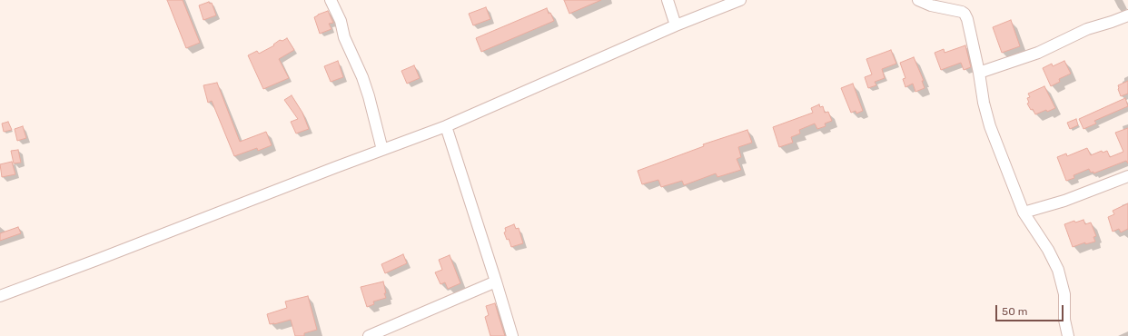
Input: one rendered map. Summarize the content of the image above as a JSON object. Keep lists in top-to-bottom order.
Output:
{
  "scale_bar": "50 m"
}
